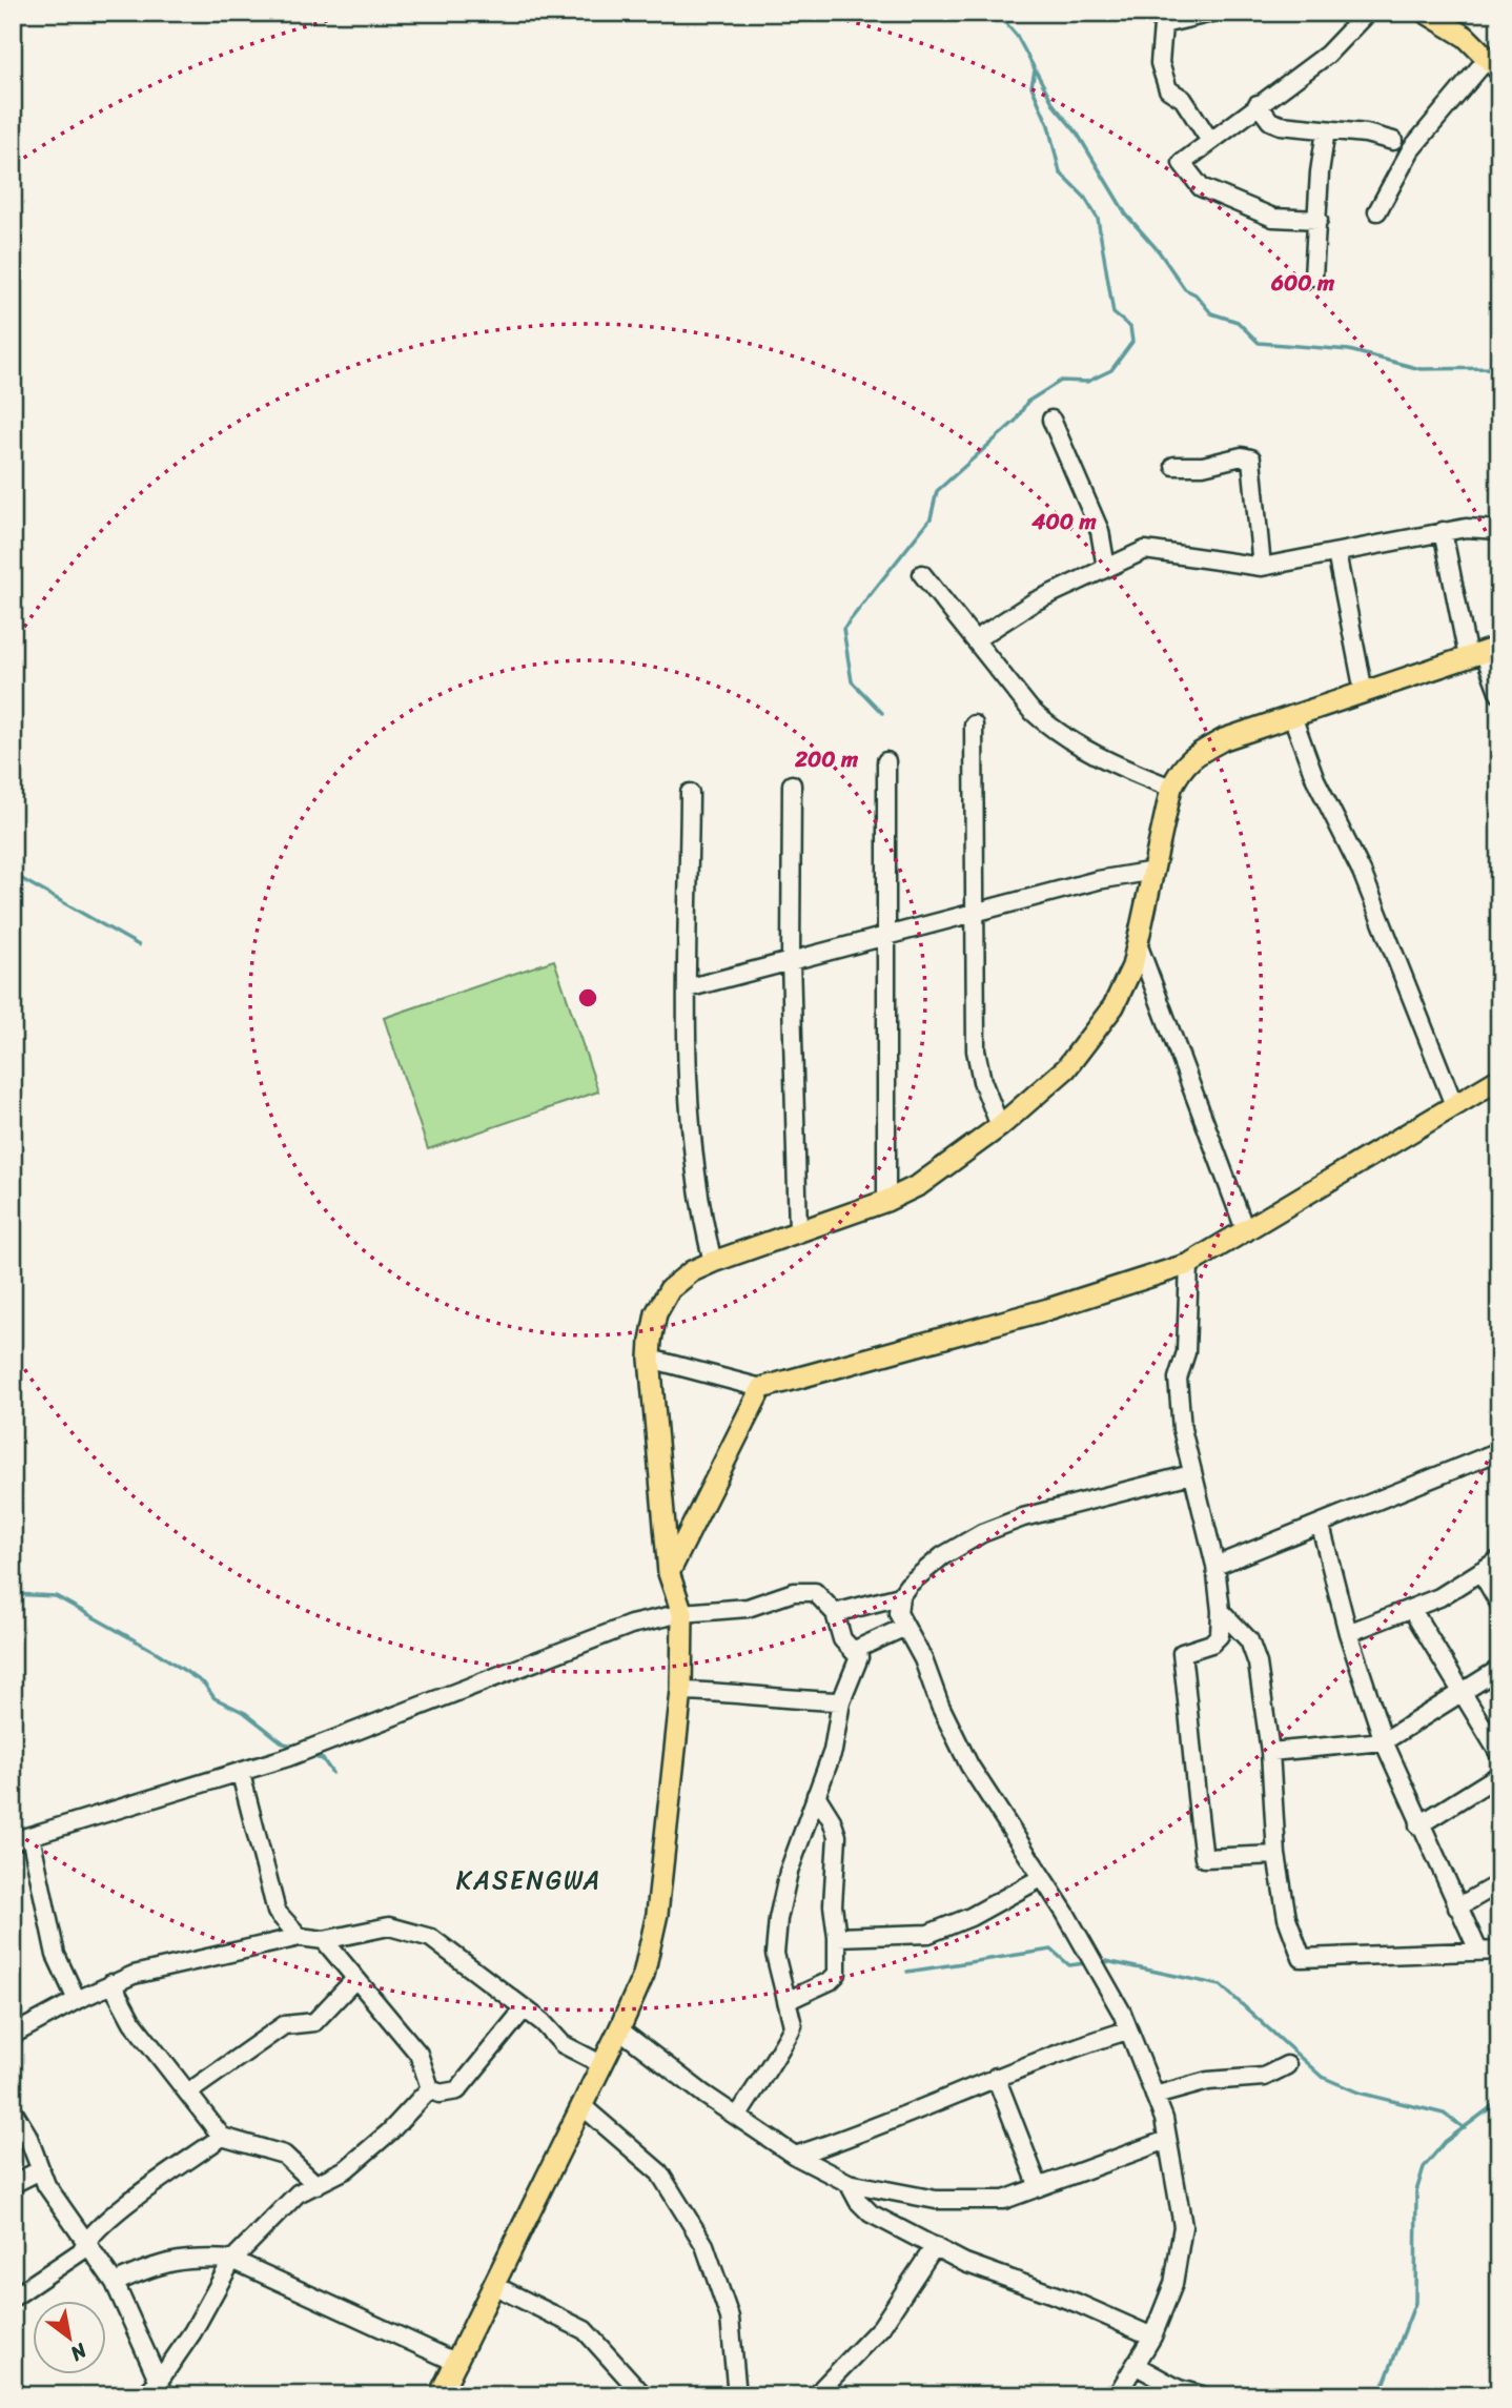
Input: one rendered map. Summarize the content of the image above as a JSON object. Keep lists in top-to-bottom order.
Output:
{
  "districts": ["KASENGWA"],
  "north": "bottom right",
  "rings": ["600 m", "400 m", "200 m"]
}
